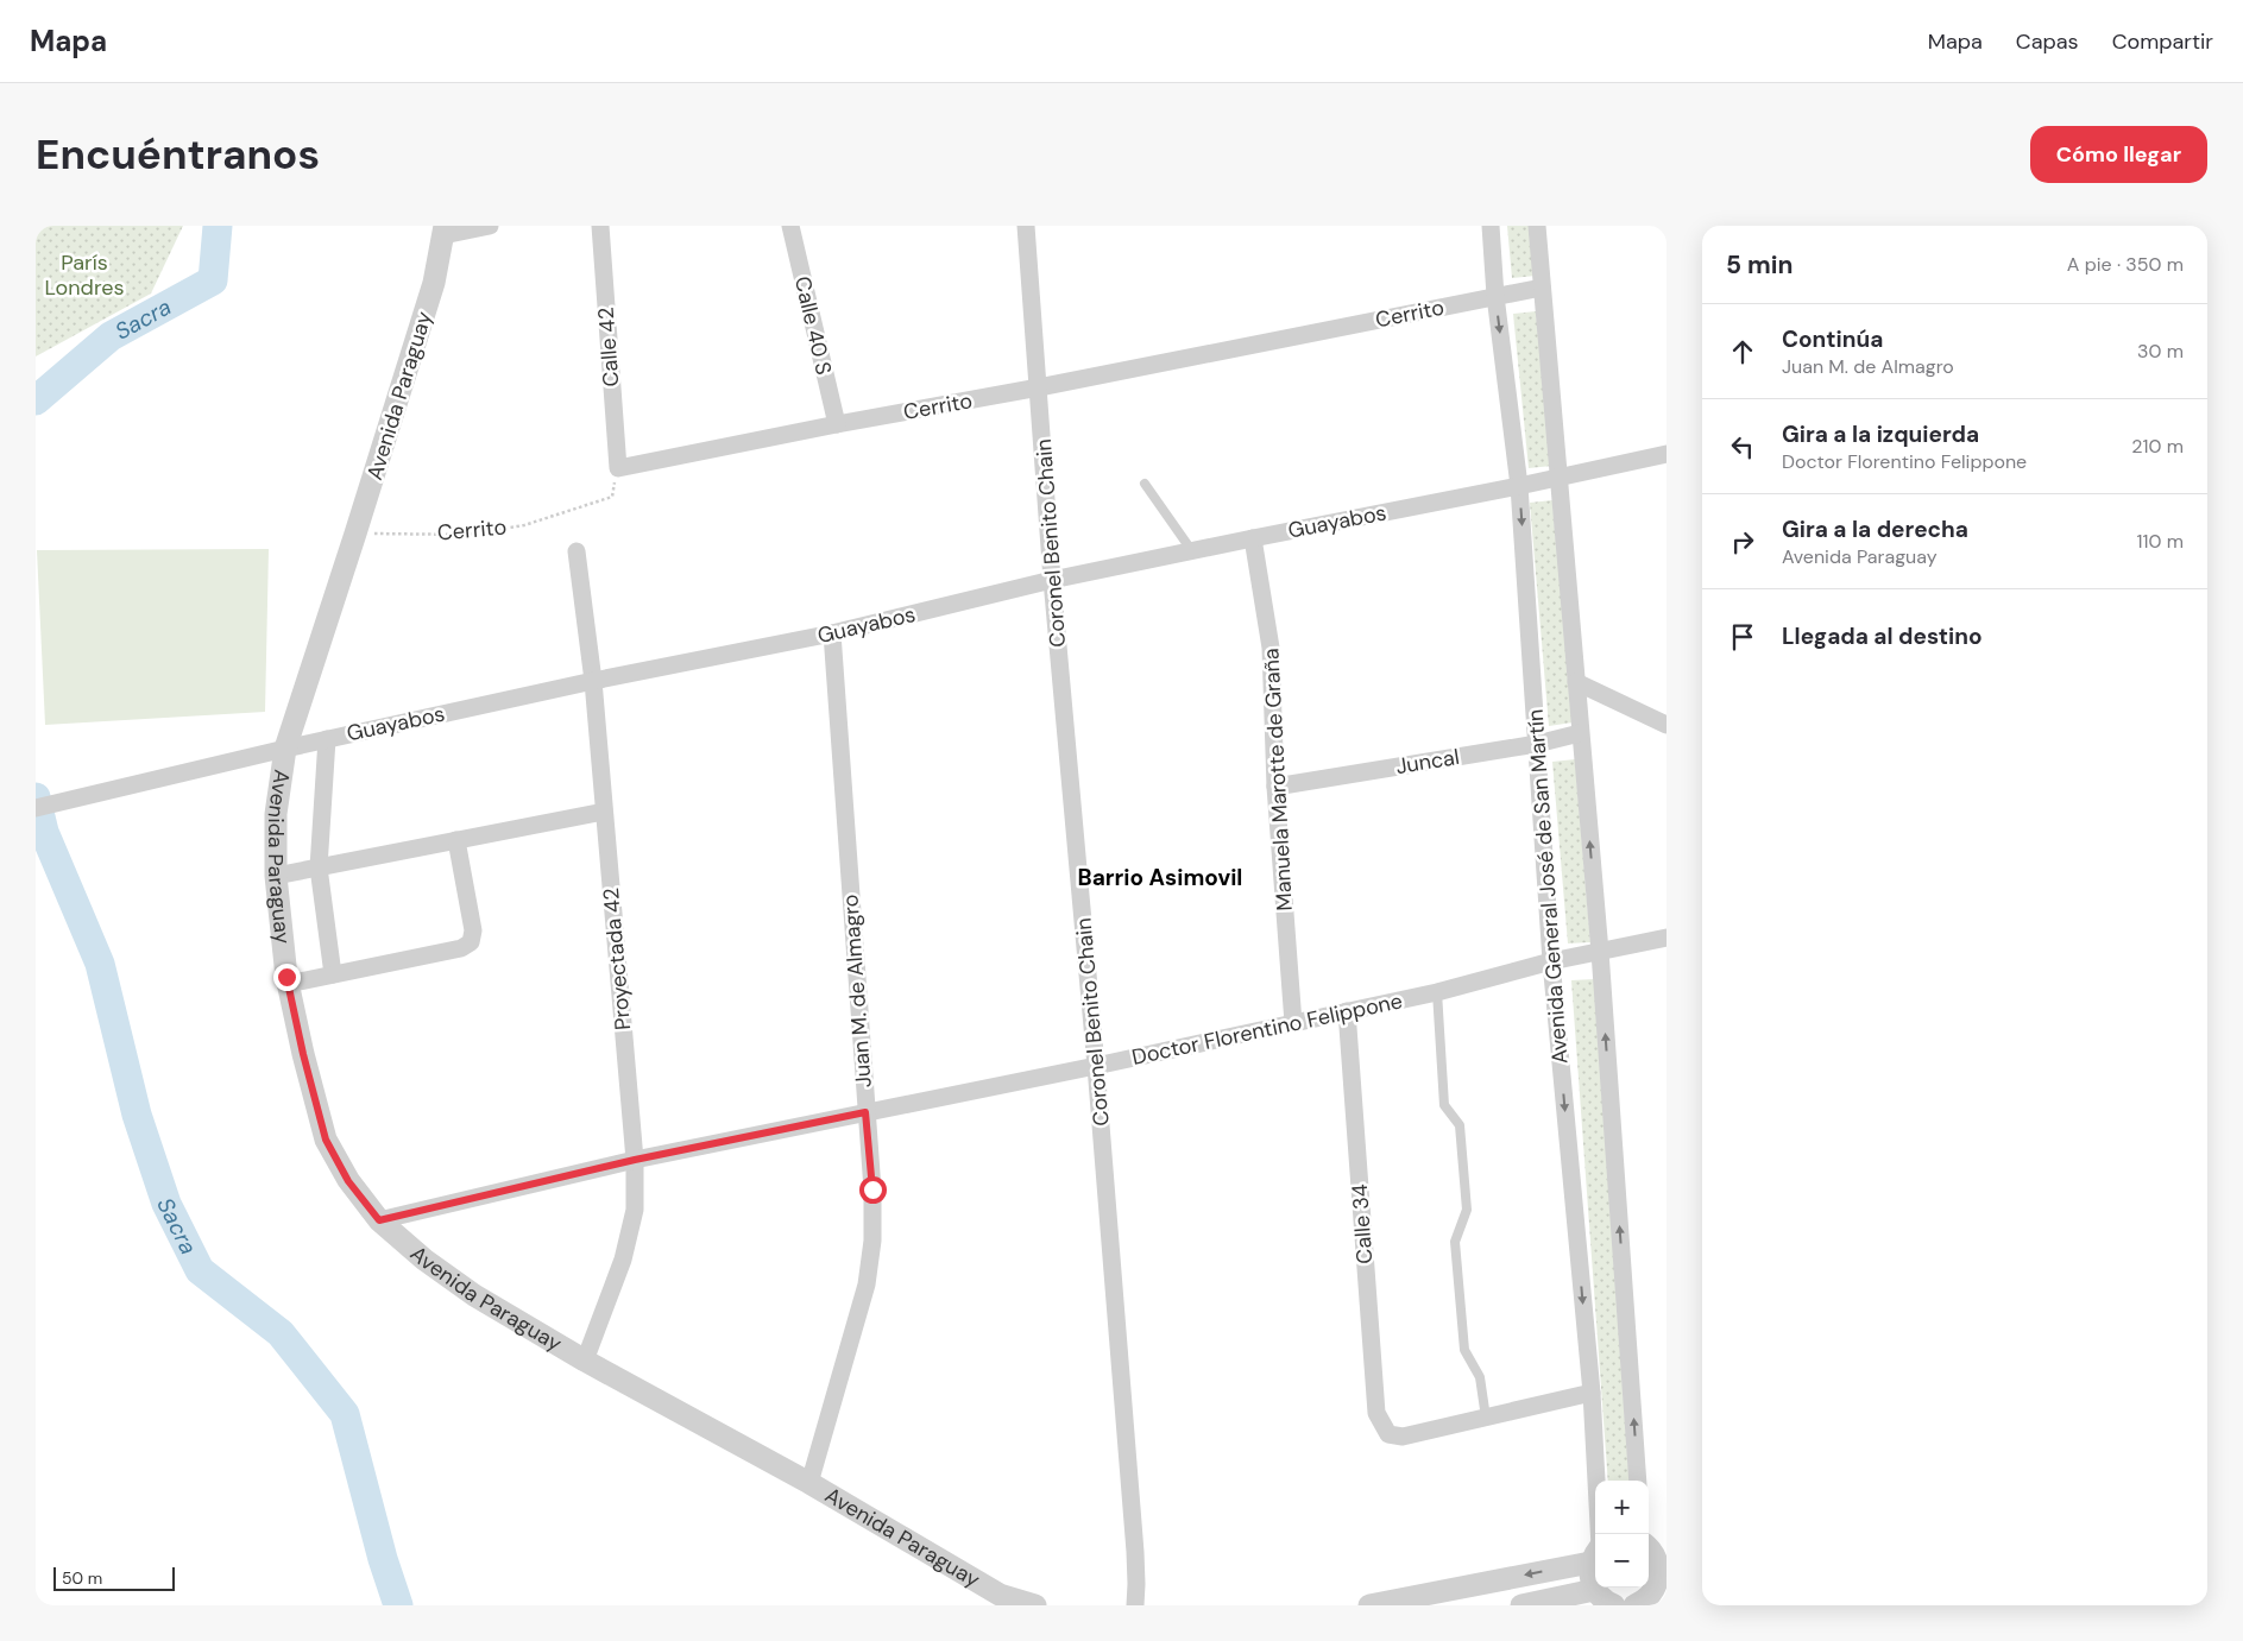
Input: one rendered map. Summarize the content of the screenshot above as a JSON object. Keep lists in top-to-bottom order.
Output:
{
  "streets": {
    "street": [
      "Cerrito",
      "Calle 40 S",
      "Calle 42",
      "Avenida Paraguay",
      "Guayabos",
      "Coronel Benito Chain",
      "Juncal",
      "Manuela Marotte de Graña",
      "Avenida General José de San Martín",
      "Proyectada 42",
      "Juan M. de Almagro",
      "Doctor Florentino Felippone",
      "Calle 34"
    ]
  },
  "crossings": [
    ["Cerrito", "Calle 40 S"],
    ["Cerrito", "Calle 42"],
    ["Cerrito", "Avenida Paraguay"],
    ["Cerrito", "Coronel Benito Chain"],
    ["Cerrito", "Avenida General José de San Martín"],
    ["Avenida Paraguay", "Guayabos"],
    ["Avenida Paraguay", "Proyectada 42"],
    ["Avenida Paraguay", "Juan M. de Almagro"],
    ["Avenida Paraguay", "Doctor Florentino Felippone"],
    ["Guayabos", "Coronel Benito Chain"],
    ["Guayabos", "Manuela Marotte de Graña"],
    ["Guayabos", "Avenida General José de San Martín"],
    ["Guayabos", "Proyectada 42"],
    ["Guayabos", "Juan M. de Almagro"],
    ["Coronel Benito Chain", "Doctor Florentino Felippone"],
    ["Juncal", "Manuela Marotte de Graña"],
    ["Juncal", "Avenida General José de San Martín"],
    ["Manuela Marotte de Graña", "Doctor Florentino Felippone"],
    ["Avenida General José de San Martín", "Doctor Florentino Felippone"],
    ["Proyectada 42", "Doctor Florentino Felippone"],
    ["Juan M. de Almagro", "Doctor Florentino Felippone"],
    ["Doctor Florentino Felippone", "Calle 34"]
  ],
  "districts": ["Barrio Asimovil"],
  "water": ["Sacra"],
  "parks": ["París Londres"],
  "scale_bar": "50 m",
  "page": {
    "header": "Mapa",
    "nav": ["Mapa", "Capas", "Compartir"],
    "buttons": "Cómo llegar",
    "title": "Encuéntranos",
    "heading": ["5 min", "A pie · 350 m"],
    "list": [
      ["Continúa", "Juan M. de Almagro", "30 m"],
      ["Gira a la izquierda", "Doctor Florentino Felippone", "210 m"],
      ["Gira a la derecha", "Avenida Paraguay", "110 m"],
      "Llegada al destino"
    ],
    "map_buttons": ["+", "−"],
    "scale": "50 m"
  }
}
